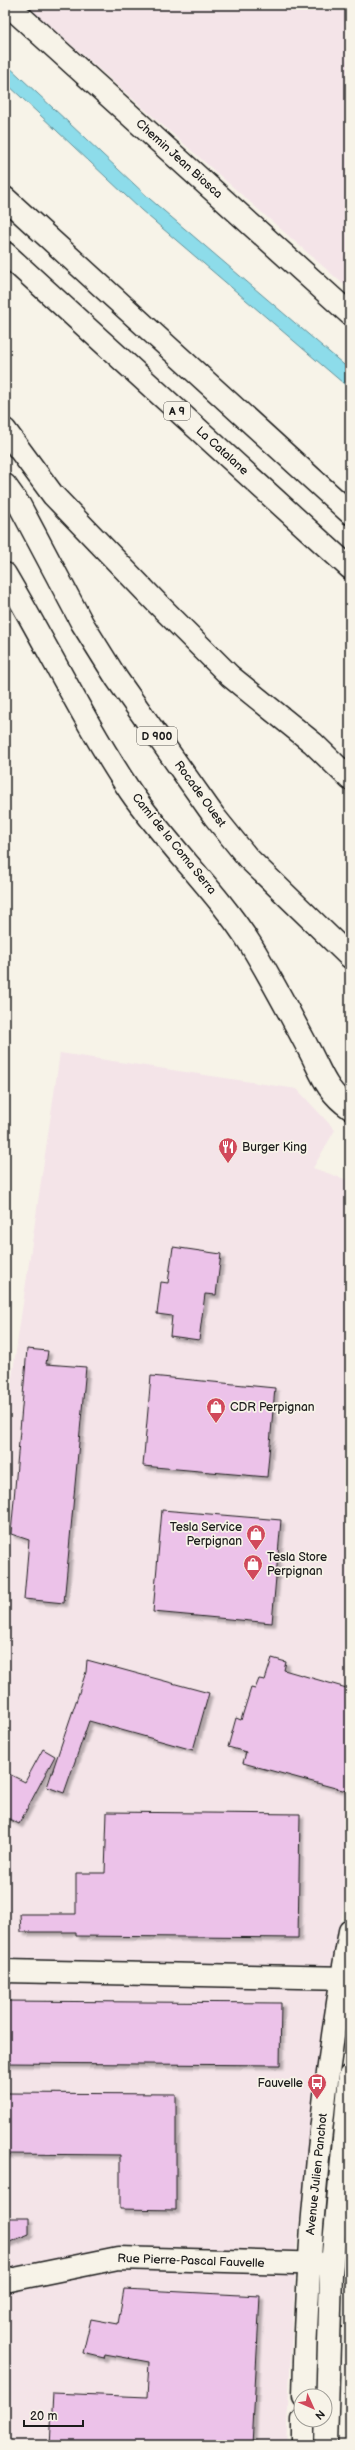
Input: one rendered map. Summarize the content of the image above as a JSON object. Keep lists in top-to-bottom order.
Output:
{
  "streets": {
    "main road": [
      "Chemin Jean Biosca",
      "A 9",
      "La Catalane",
      "D 900",
      "Rocade Ouest",
      "Camí de la Coma Serra",
      "Avenue Julien Panchot",
      "Rue Pierre-Pascal Fauvelle"
    ]
  },
  "crossings": [
    ["Avenue Julien Panchot", "Rue Pierre-Pascal Fauvelle"]
  ],
  "places": {
    "restaurant": ["Burger King"],
    "shop": ["CDR Perpignan", "Tesla Service Perpignan", "Tesla Store Perpignan"],
    "bus stop": ["Fauvelle"]
  },
  "scale_bar": "20 m",
  "north": "bottom right"
}
